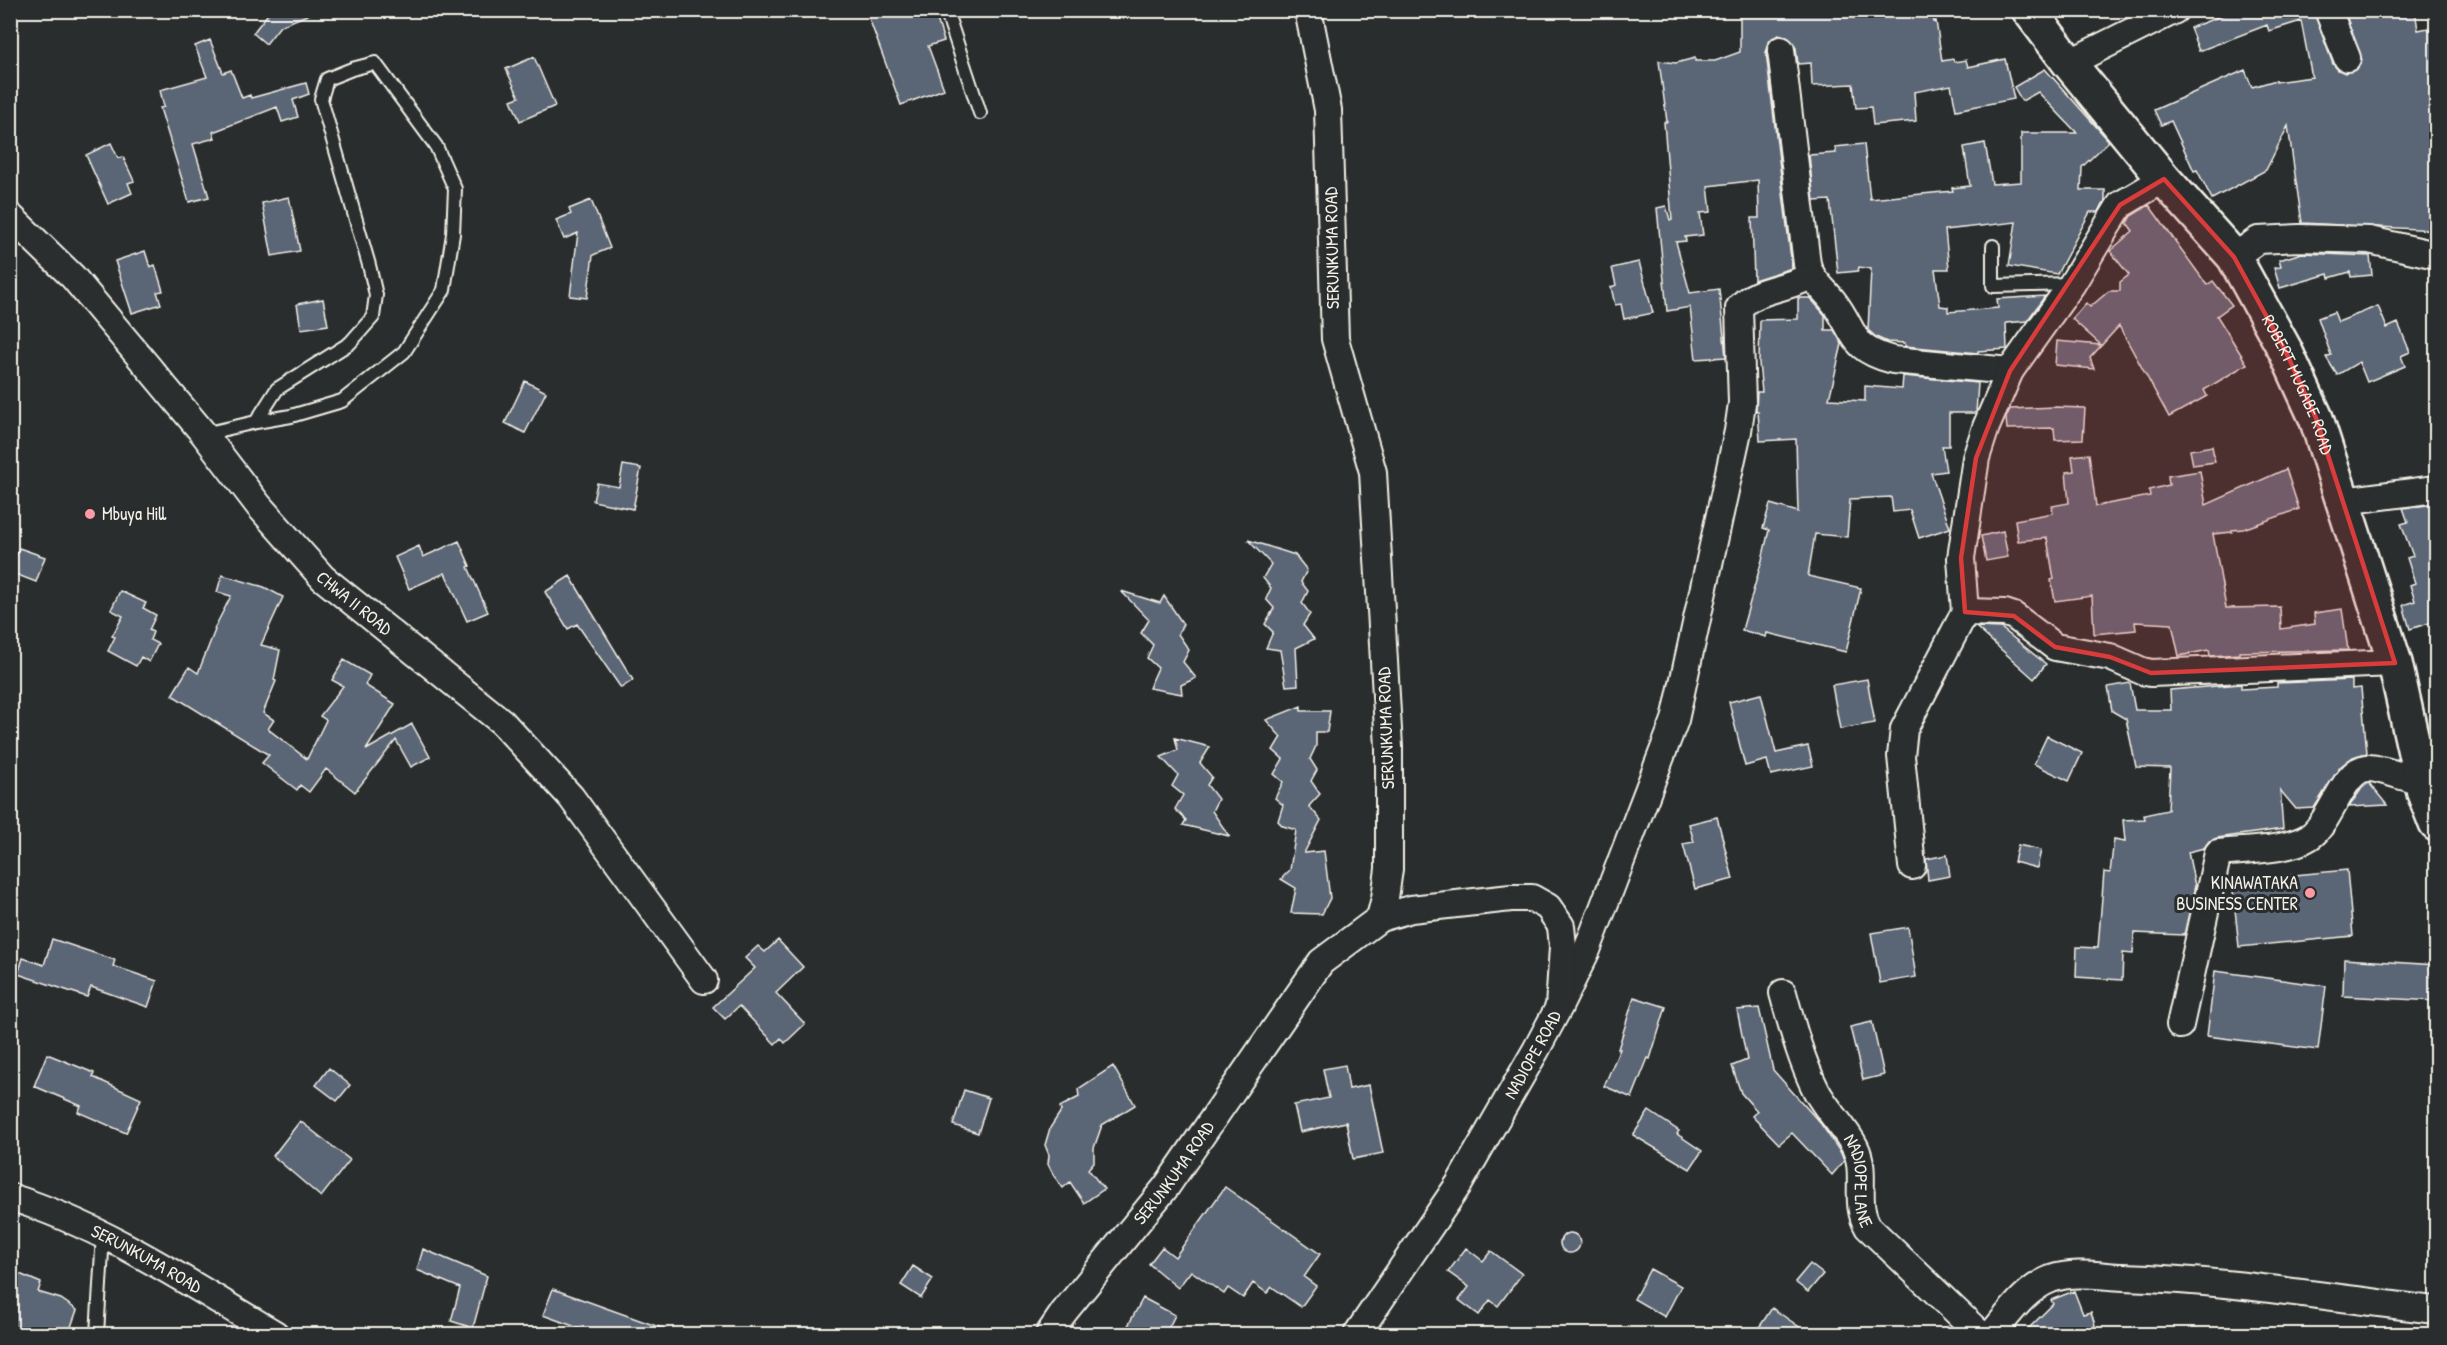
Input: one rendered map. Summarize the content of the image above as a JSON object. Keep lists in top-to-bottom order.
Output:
{
  "streets": {
    "street": [
      "SERUNKUMA ROAD",
      "ROBERT MUGABE ROAD",
      "CHWA II ROAD",
      "NADIOPE ROAD",
      "NADIOPE LANE"
    ]
  },
  "crossings": [
    ["SERUNKUMA ROAD", "NADIOPE ROAD"]
  ],
  "places": ["Mbuya Hill", "KINAWATAKA BUSINESS CENTER"]
}
